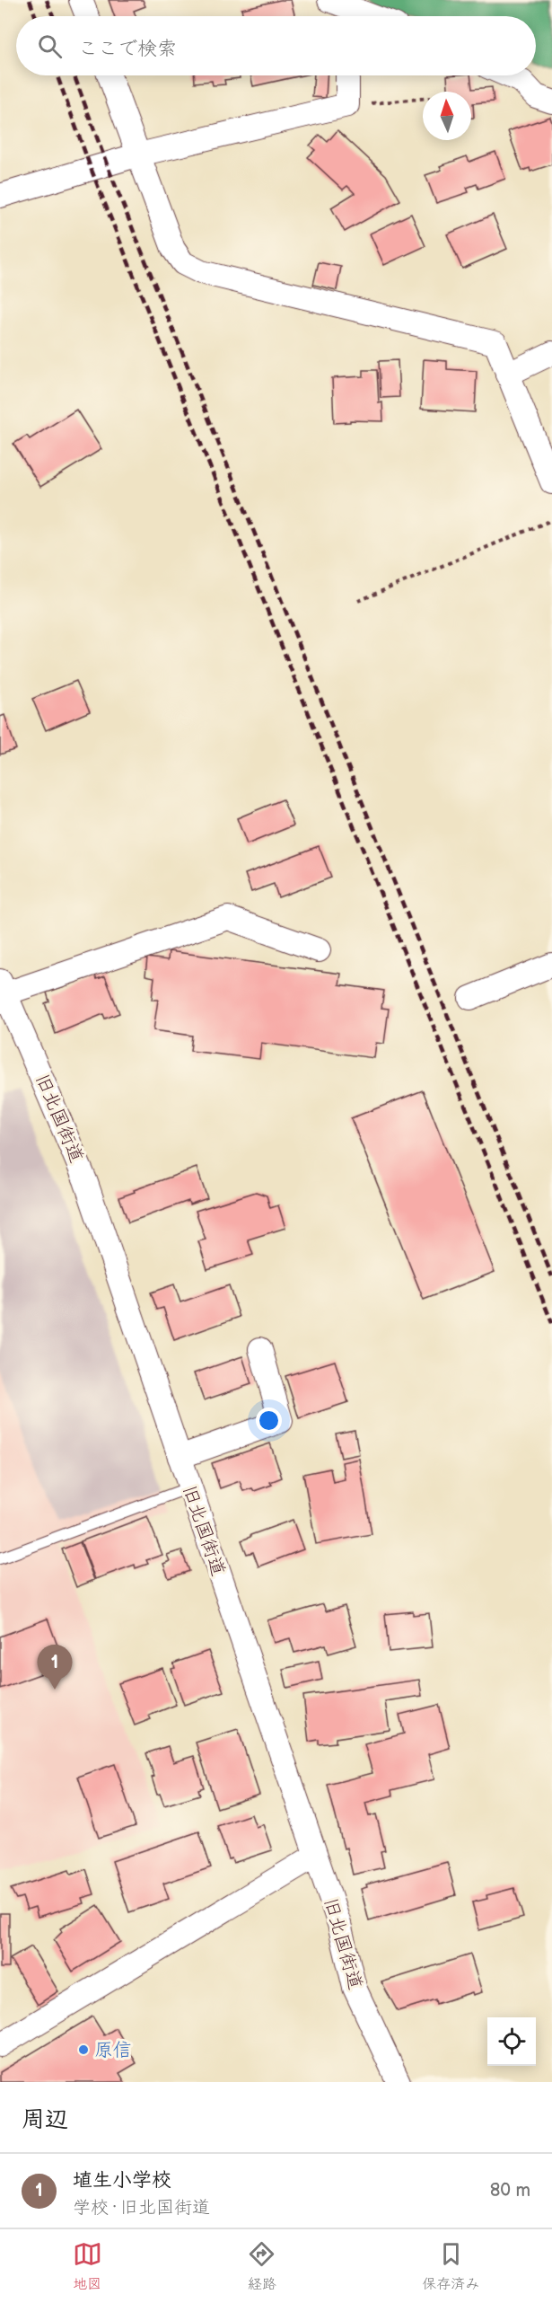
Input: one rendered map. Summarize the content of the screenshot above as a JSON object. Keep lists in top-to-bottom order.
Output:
{
  "streets": {
    "street": ["旧北国街道"]
  },
  "places": ["原信"],
  "north": "top",
  "page": {
    "search": "ここで検索",
    "pins": "1",
    "heading": "周辺",
    "list": [
      {
        "mark": "1",
        "name": "埴生小学校",
        "note": "学校 · 旧北国街道",
        "value": "80 m"
      }
    ],
    "nav": ["地図", "経路", "保存済み"]
  }
}
